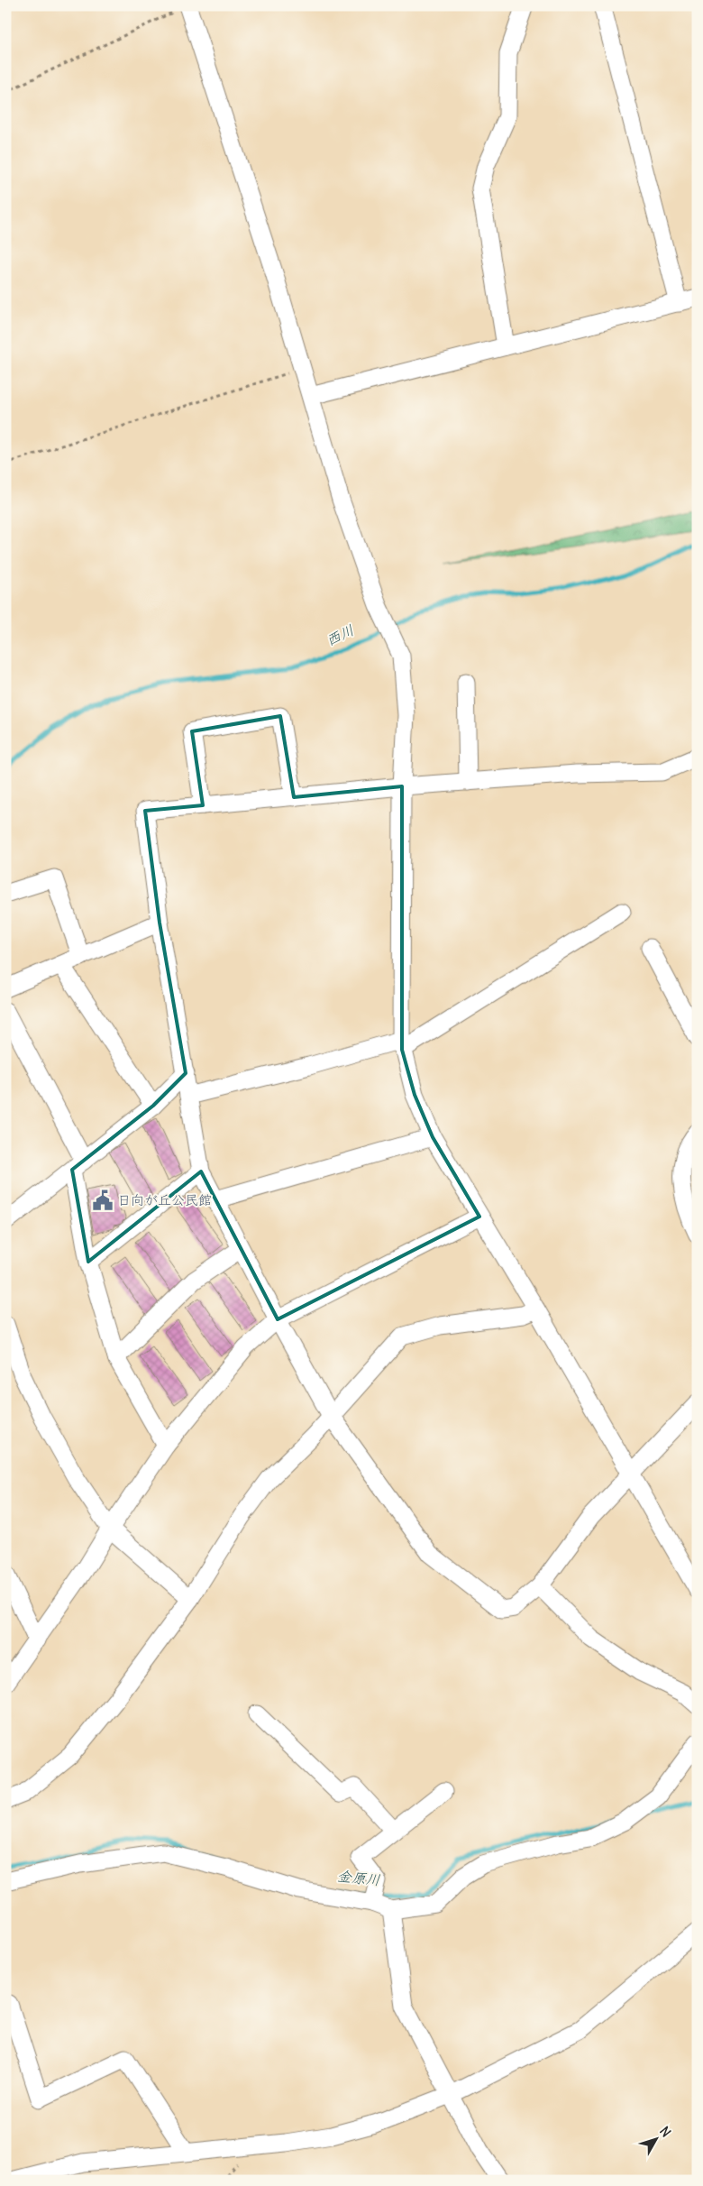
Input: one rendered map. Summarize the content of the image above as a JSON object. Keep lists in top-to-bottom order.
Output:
{
  "water": ["西川", "金原川"],
  "places": {
    "public building": ["日向が丘公民館"]
  },
  "north": "top right"
}
